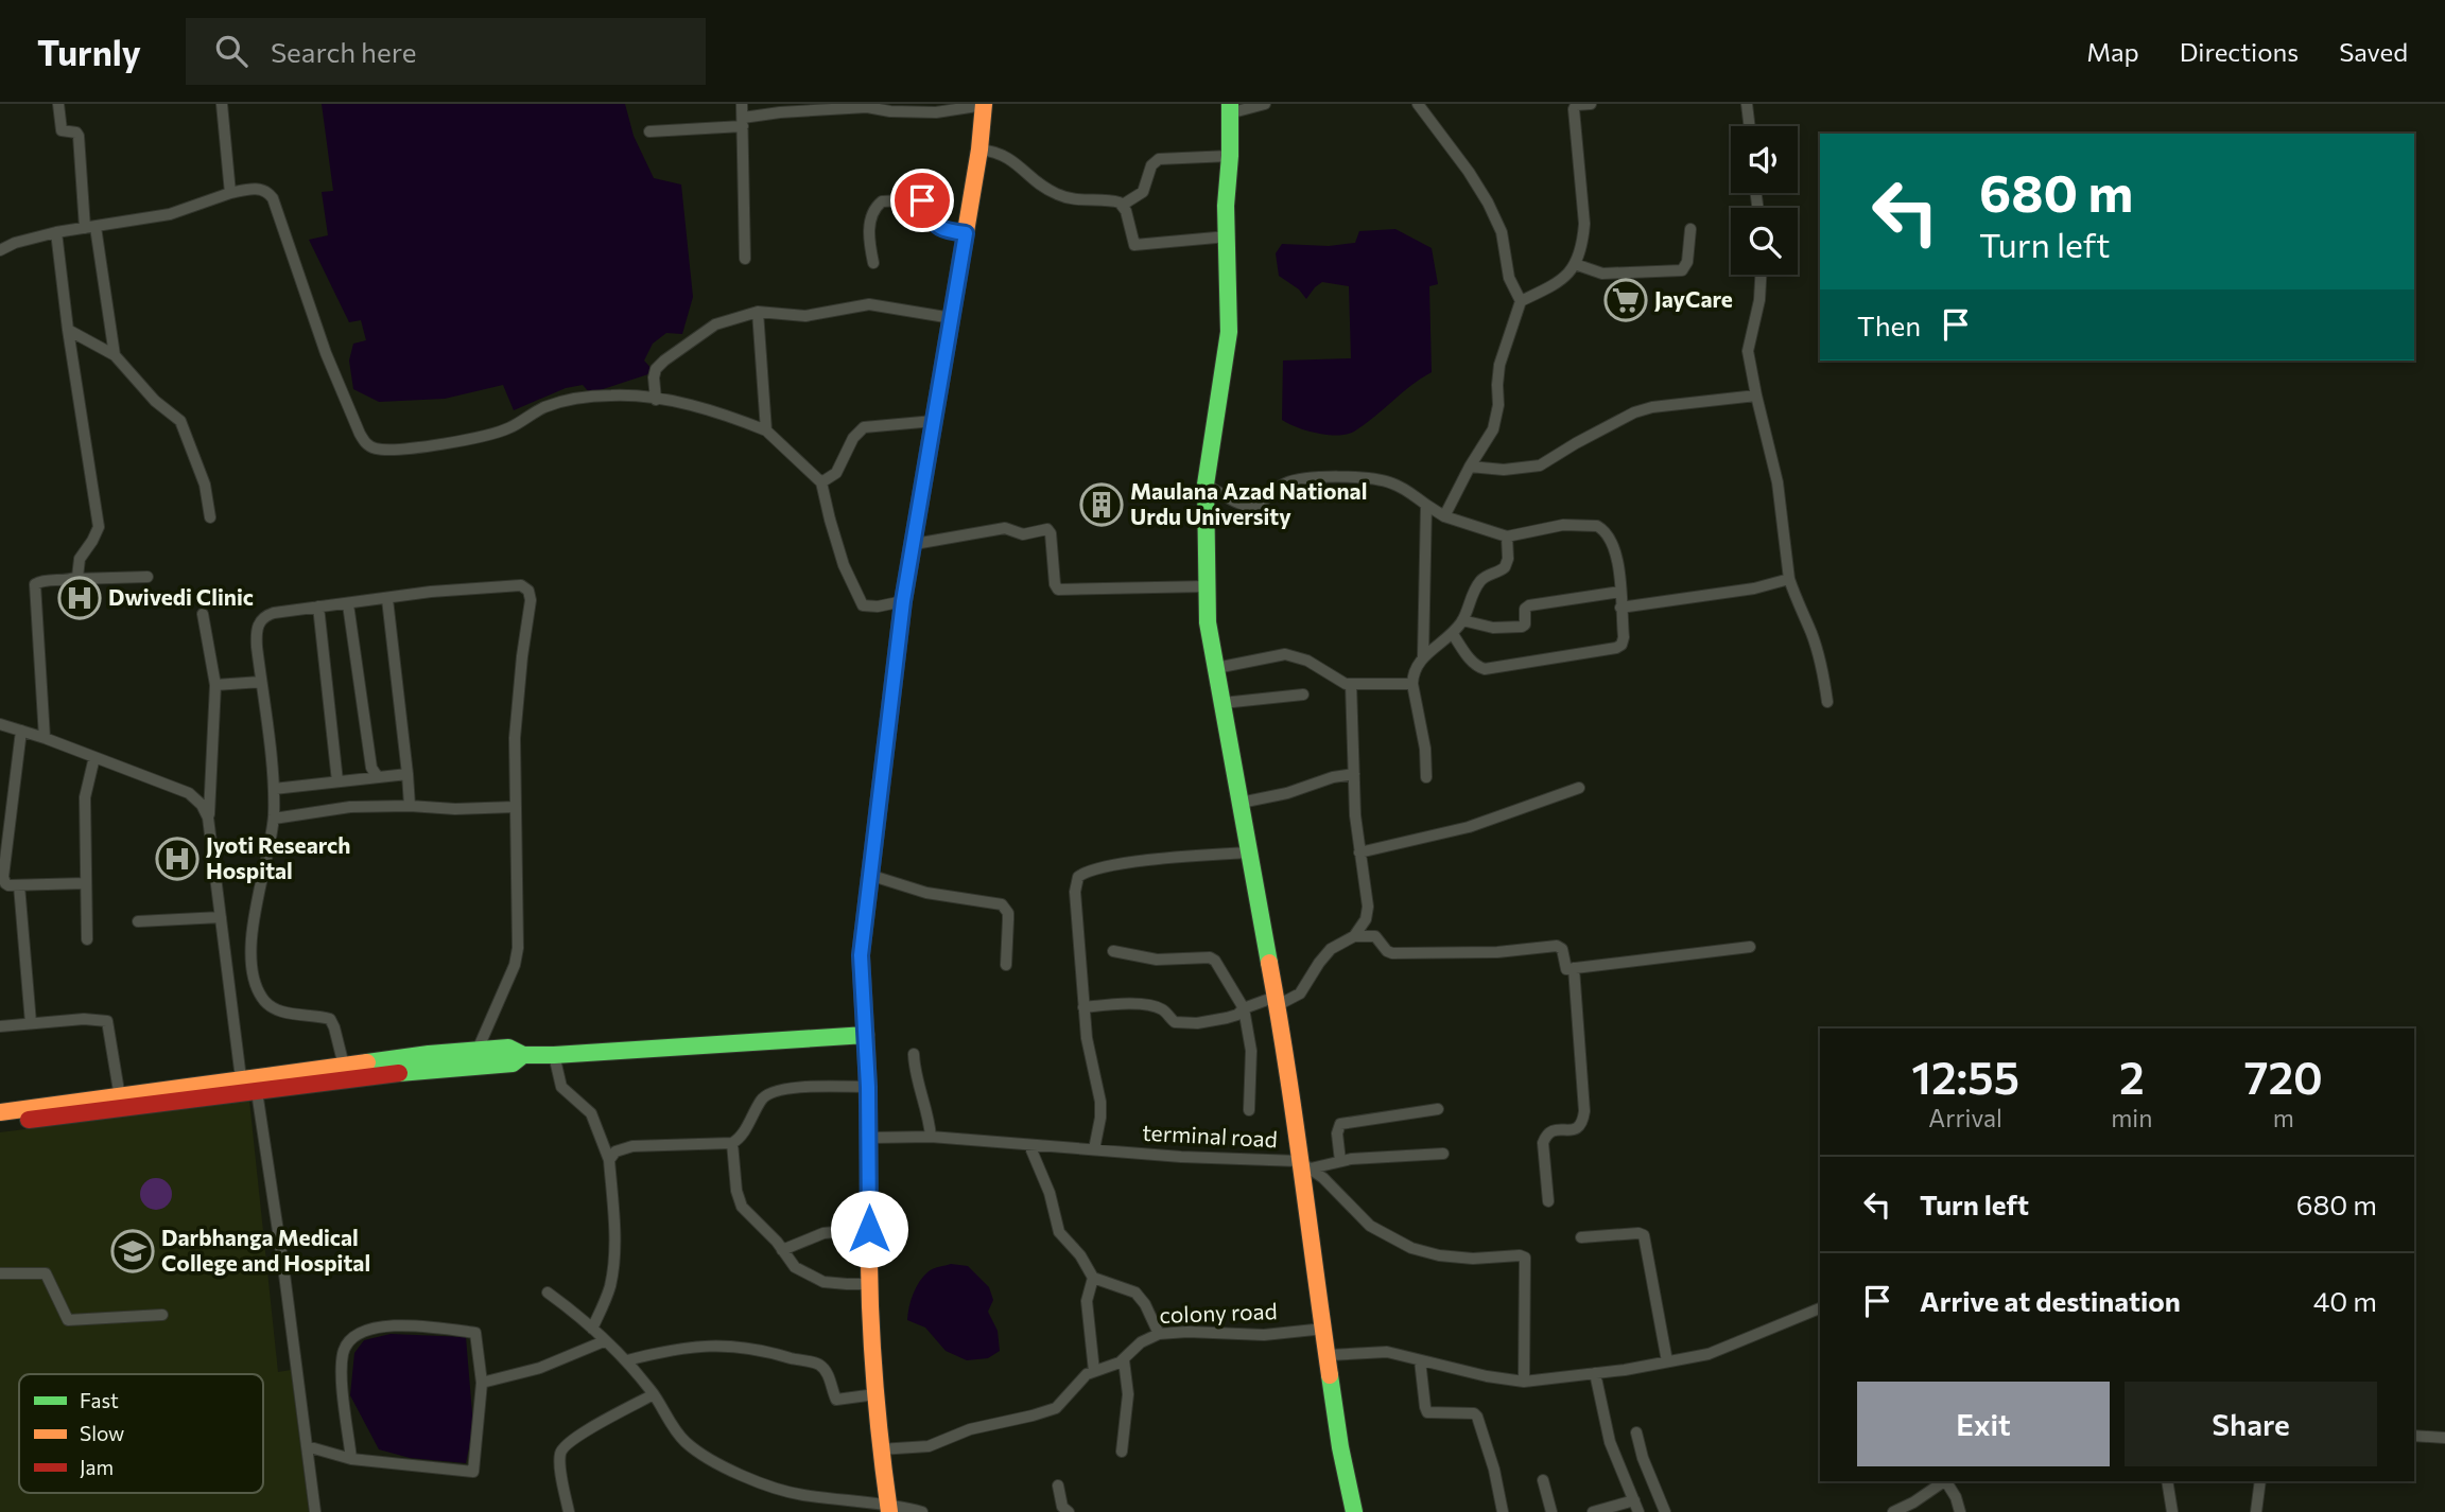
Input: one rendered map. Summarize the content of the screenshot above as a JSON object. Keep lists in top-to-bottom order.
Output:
{
  "streets": {
    "street": ["terminal road", "colony road"]
  },
  "places": {
    "supermarket": ["JayCare"],
    "building": ["Maulana Azad National Urdu University"],
    "hospital": ["Dwivedi Clinic", "Jyoti Research Hospital"],
    "school or university": ["Darbhanga Medical College and Hospital"]
  },
  "legend": ["Fast", "Slow", "Jam"],
  "page": {
    "header": "Turnly",
    "search": "Search here",
    "nav": ["Map", "Directions", "Saved"],
    "turn": ["680 m", "Turn left"],
    "then": "Then",
    "eta": [
      "12:55",
      "Arrival",
      "2",
      "min",
      "720",
      "m"
    ],
    "list": [
      {
        "name": "Turn left",
        "value": "680 m"
      },
      {
        "name": "Arrive at destination",
        "value": "40 m"
      }
    ],
    "buttons": ["Exit", "Share"]
  }
}
